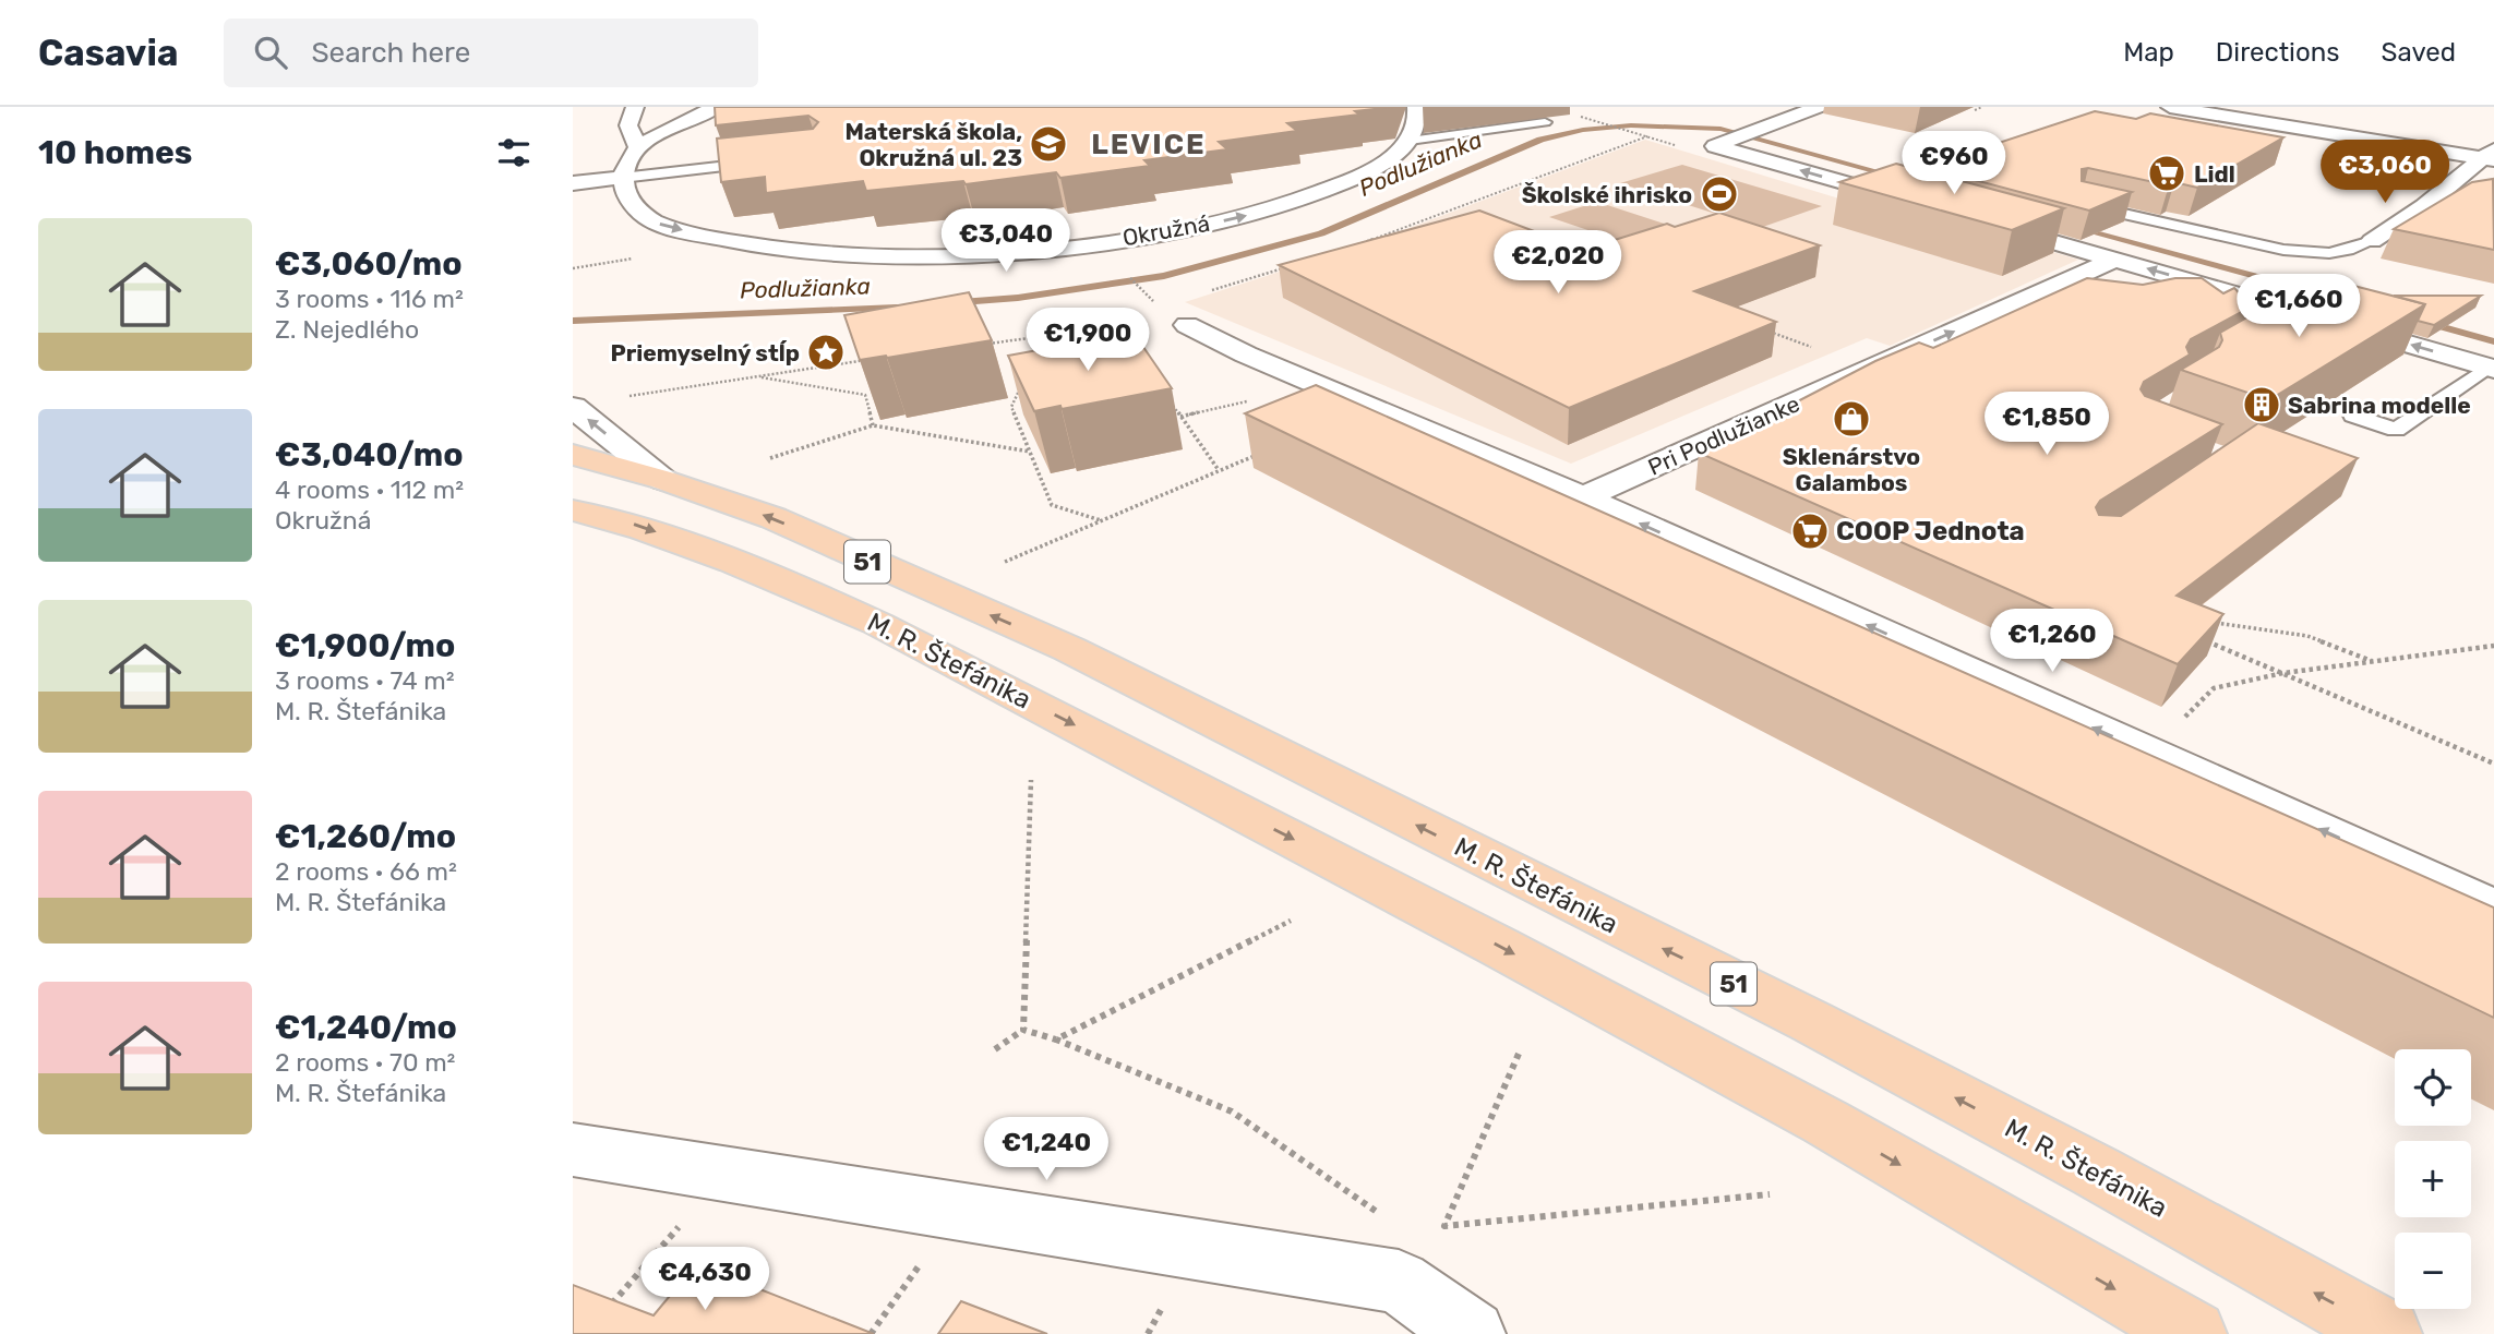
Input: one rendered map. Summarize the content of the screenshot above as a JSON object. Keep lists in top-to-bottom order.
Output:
{
  "streets": {
    "main road": ["51", "M. R. Štefánika"],
    "street": ["Okružná", "Pri Podlužianke"]
  },
  "one_way": ["Okružná", "Pri Podlužianke"],
  "districts": ["LEVICE"],
  "water": ["Podlužianka"],
  "places": {
    "school or university": ["Materská škola, Okružná ul. 23"],
    "supermarket": ["Lidl", "COOP Jednota"],
    "sports": ["Školské ihrisko"],
    "place": ["Priemyselný stĺp"],
    "building": ["Sabrina modelle"],
    "shop": ["Sklenárstvo Galambos"]
  },
  "page": {
    "header": "Casavia",
    "search": "Search here",
    "nav": ["Map", "Directions", "Saved"],
    "heading": "10 homes",
    "price": [
      "€960",
      "€3,060",
      "€3,040",
      "€2,020",
      "€1,660",
      "€1,900",
      "€1,850",
      "€1,260",
      "€1,240",
      "€4,630"
    ],
    "list": [
      {
        "name": "€3,060/mo",
        "note": "3 rooms · 116 m² · Z. Nejedlého"
      },
      {
        "name": "€3,040/mo",
        "note": "4 rooms · 112 m² · Okružná"
      },
      {
        "name": "€1,900/mo",
        "note": "3 rooms · 74 m² · M. R. Štefánika"
      },
      {
        "name": "€1,260/mo",
        "note": "2 rooms · 66 m² · M. R. Štefánika"
      },
      {
        "name": "€1,240/mo",
        "note": "2 rooms · 70 m² · M. R. Štefánika"
      }
    ],
    "map_buttons": ["+", "−"]
  }
}
